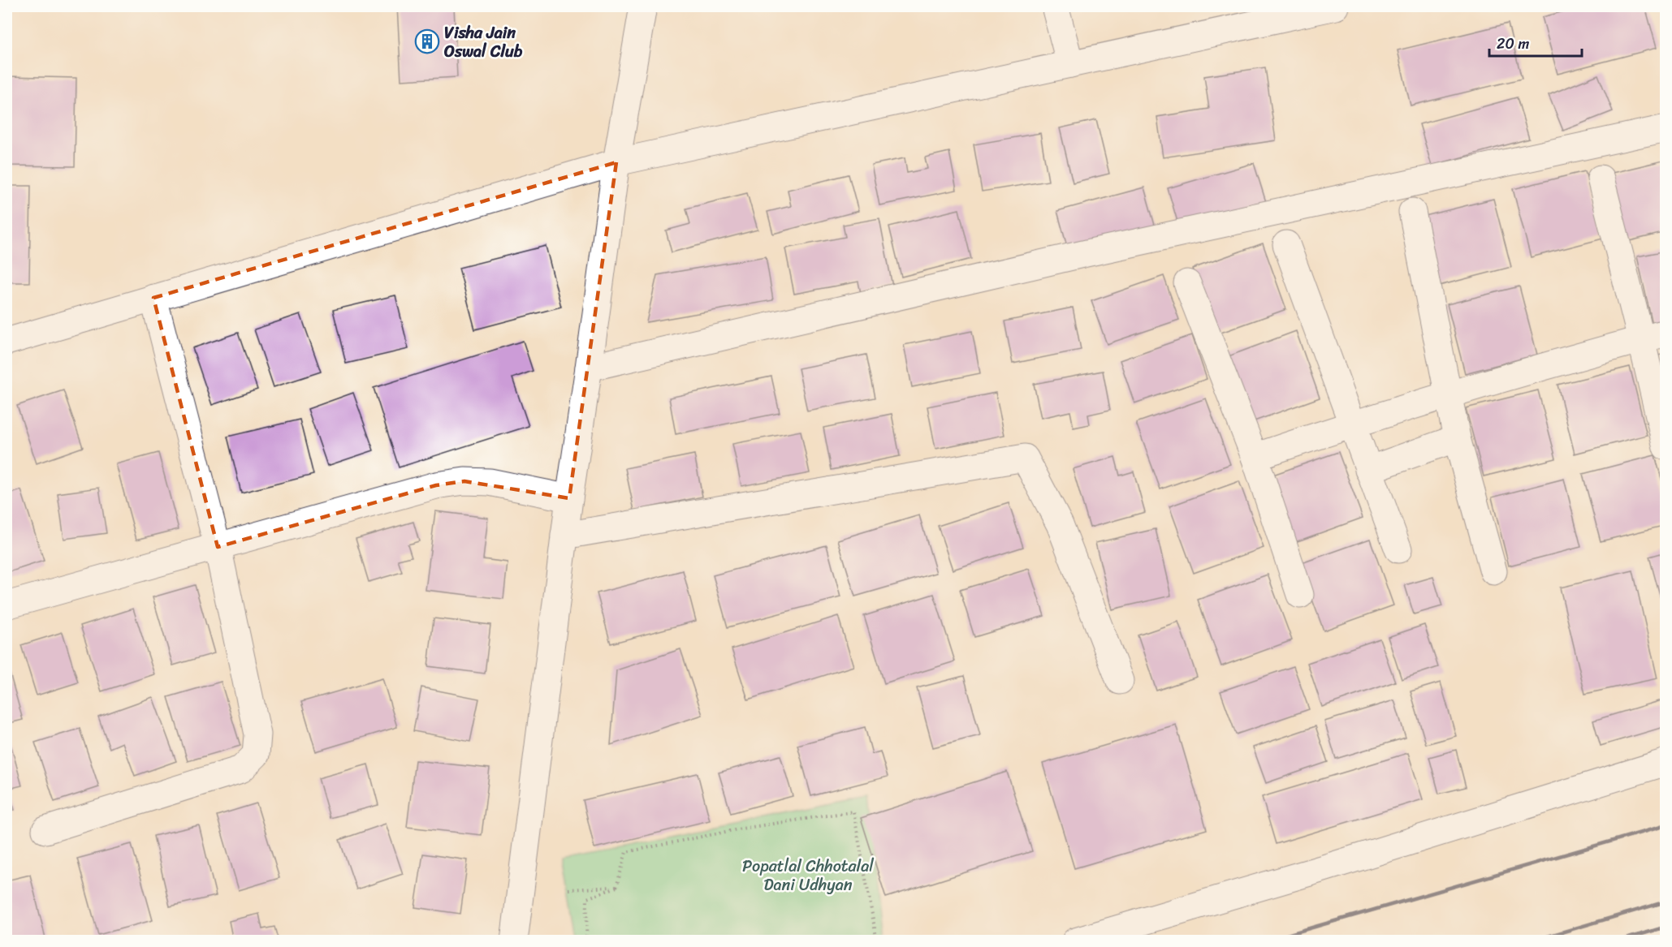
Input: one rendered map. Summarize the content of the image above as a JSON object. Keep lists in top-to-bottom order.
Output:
{
  "parks": ["Popatlal Chhotalal Dani Udhyan"],
  "places": {
    "building": ["Visha Jain Oswal Club"]
  },
  "scale_bar": "20 m"
}
